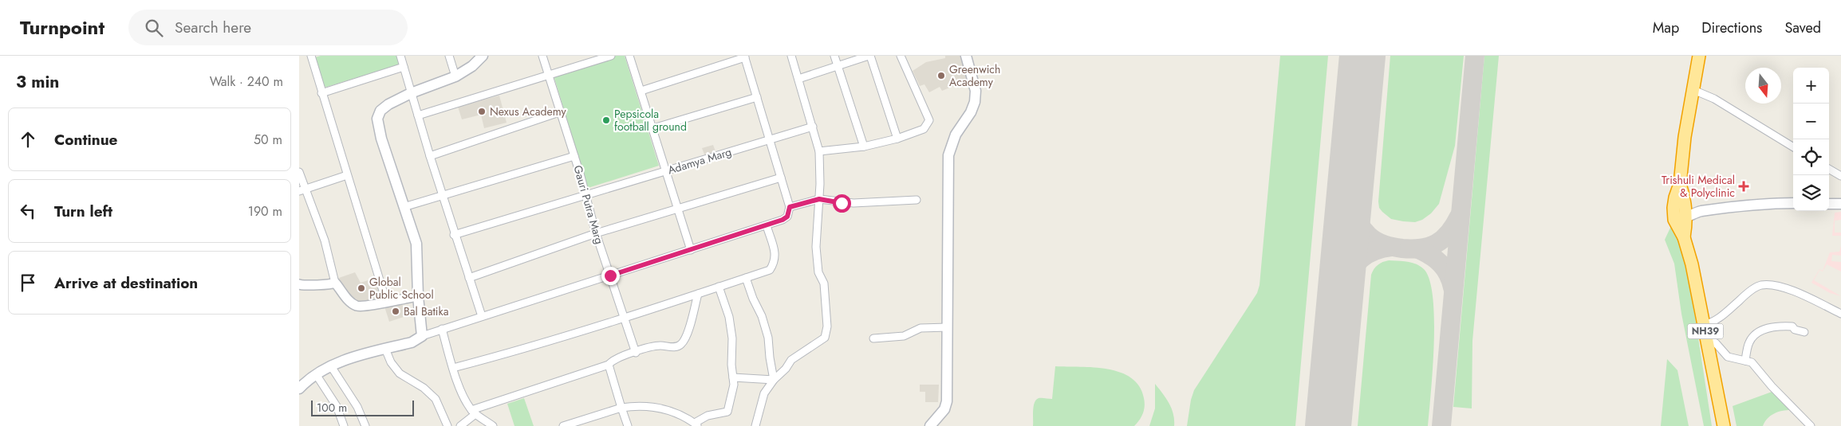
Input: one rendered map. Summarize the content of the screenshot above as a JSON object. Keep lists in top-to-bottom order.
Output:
{
  "streets": {
    "highway": ["NH39"],
    "street": ["Adamya Marg", "Gauri Putra Marg"]
  },
  "crossings": [
    ["Adamya Marg", "Gauri Putra Marg"]
  ],
  "places": {
    "other": [
      "Greenwich Academy",
      "Nexus Academy",
      "Pepsicola football ground",
      "Global Public School",
      "Bal Batika"
    ],
    "health": ["Trishuli Medical & Polyclinic"]
  },
  "scale_bar": "100 m",
  "north": "bottom",
  "page": {
    "header": "Turnpoint",
    "search": "Search here",
    "nav": ["Map", "Directions", "Saved"],
    "heading": ["3 min", "Walk · 240 m"],
    "map_buttons": ["+", "−"],
    "list": [
      ["Continue", "50 m"],
      ["Turn left", "190 m"],
      "Arrive at destination"
    ],
    "scale": "100 m"
  }
}
